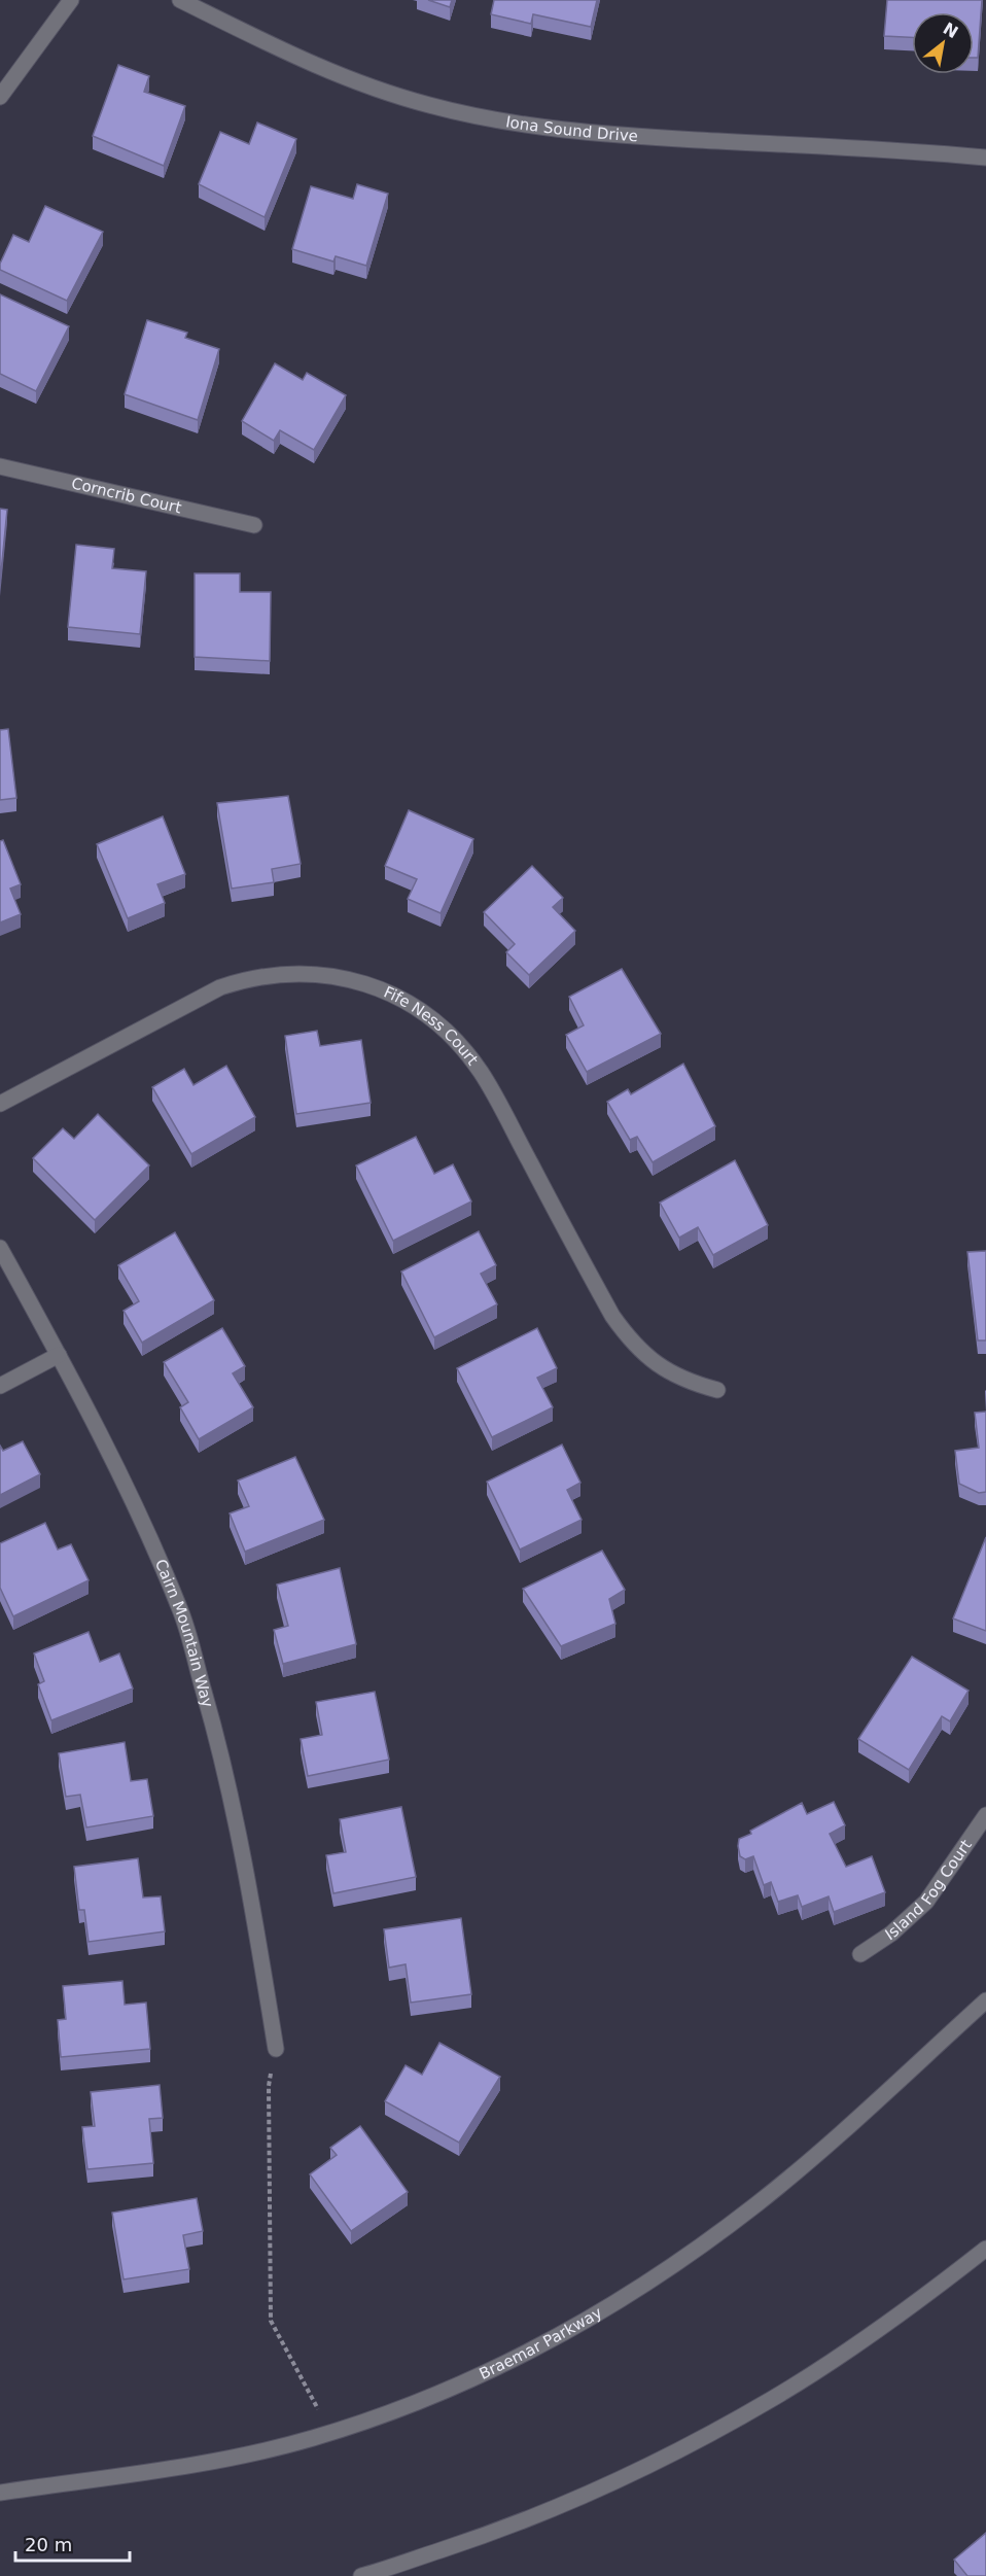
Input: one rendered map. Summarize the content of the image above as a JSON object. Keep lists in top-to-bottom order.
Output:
{
  "streets": {
    "street": [
      "Iona Sound Drive",
      "Corncrib Court",
      "Fife Ness Court",
      "Cairn Mountain Way",
      "Island Fog Court",
      "Braemar Parkway"
    ]
  },
  "scale_bar": "20 m",
  "north": "top right"
}
